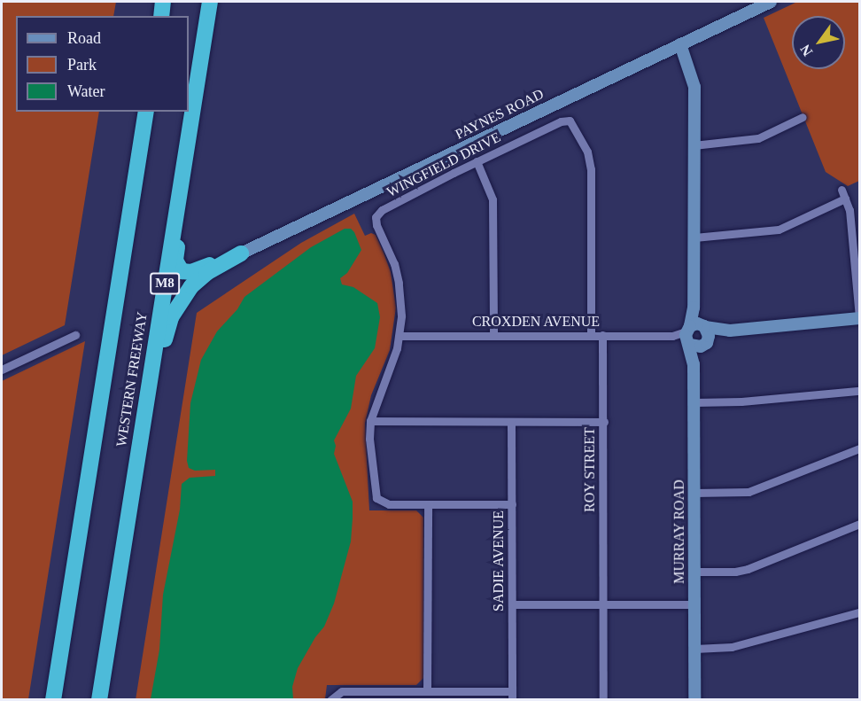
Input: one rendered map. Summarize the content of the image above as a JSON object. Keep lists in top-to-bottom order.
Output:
{
  "streets": {
    "highway": ["M8", "WESTERN FREEWAY"],
    "street": [
      "PAYNES ROAD",
      "WINGFIELD DRIVE",
      "CROXDEN AVENUE",
      "ROY STREET",
      "MURRAY ROAD",
      "SADIE AVENUE"
    ]
  },
  "crossings": [
    ["PAYNES ROAD", "MURRAY ROAD"],
    ["WINGFIELD DRIVE", "CROXDEN AVENUE"],
    ["WINGFIELD DRIVE", "SADIE AVENUE"],
    ["CROXDEN AVENUE", "ROY STREET"],
    ["CROXDEN AVENUE", "MURRAY ROAD"]
  ],
  "legend": ["Road", "Park", "Water"],
  "north": "bottom left"
}
